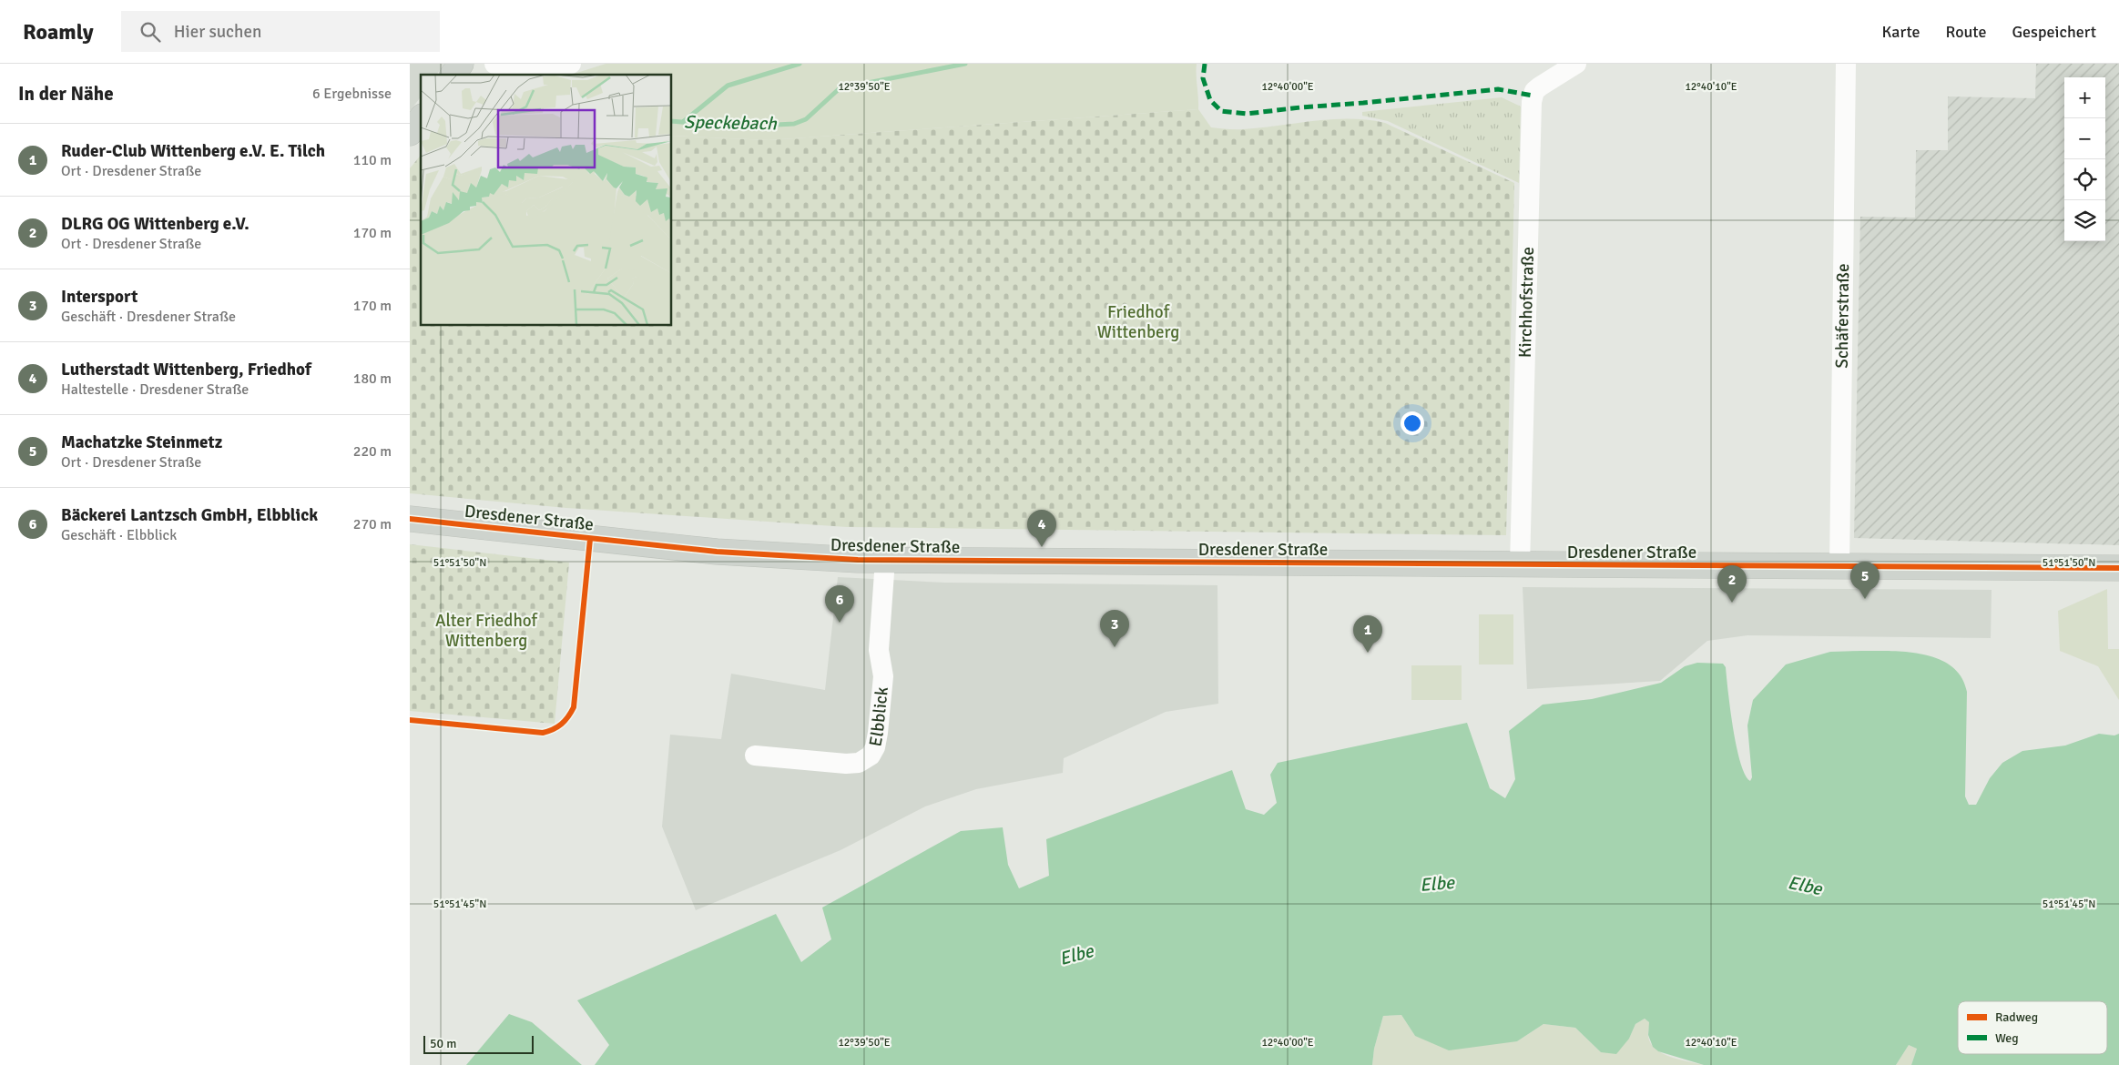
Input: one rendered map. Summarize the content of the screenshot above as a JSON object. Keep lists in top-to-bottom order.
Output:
{
  "streets": {
    "main road": ["Dresdener Straße"],
    "street": ["Kirchhofstraße", "Schäferstraße", "Elbblick"]
  },
  "crossings": [
    ["Kirchhofstraße", "Dresdener Straße"],
    ["Schäferstraße", "Dresdener Straße"],
    ["Dresdener Straße", "Elbblick"]
  ],
  "water": ["Speckebach", "Elbe"],
  "parks": ["Friedhof Wittenberg", "Alter Friedhof Wittenberg"],
  "legend": ["Radweg", "Weg"],
  "scale_bar": "50 m",
  "page": {
    "header": "Roamly",
    "search": "Hier suchen",
    "nav": ["Karte", "Route", "Gespeichert"],
    "heading": ["In der Nähe", "6 Ergebnisse"],
    "map_buttons": ["+", "−"],
    "list": [
      {
        "mark": "1",
        "name": "Ruder-Club Wittenberg e.V. E. Tilch",
        "note": "Ort · Dresdener Straße",
        "value": "110 m"
      },
      {
        "mark": "2",
        "name": "DLRG OG Wittenberg e.V.",
        "note": "Ort · Dresdener Straße",
        "value": "170 m"
      },
      {
        "mark": "3",
        "name": "Intersport",
        "note": "Geschäft · Dresdener Straße",
        "value": "170 m"
      },
      {
        "mark": "4",
        "name": "Lutherstadt Wittenberg, Friedhof",
        "note": "Haltestelle · Dresdener Straße",
        "value": "180 m"
      },
      {
        "mark": "5",
        "name": "Machatzke Steinmetz",
        "note": "Ort · Dresdener Straße",
        "value": "220 m"
      },
      {
        "mark": "6",
        "name": "Bäckerei Lantzsch GmbH, Elbblick",
        "note": "Geschäft · Elbblick",
        "value": "270 m"
      }
    ],
    "pins": [
      "4",
      "5",
      "2",
      "6",
      "3",
      "1"
    ],
    "scale": "50 m"
  },
  "coordinates": [
    "12°39'50\"E",
    "12°40'00\"E",
    "12°40'10\"E",
    "51°51'50\"N",
    "51°51'45\"N"
  ]
}
